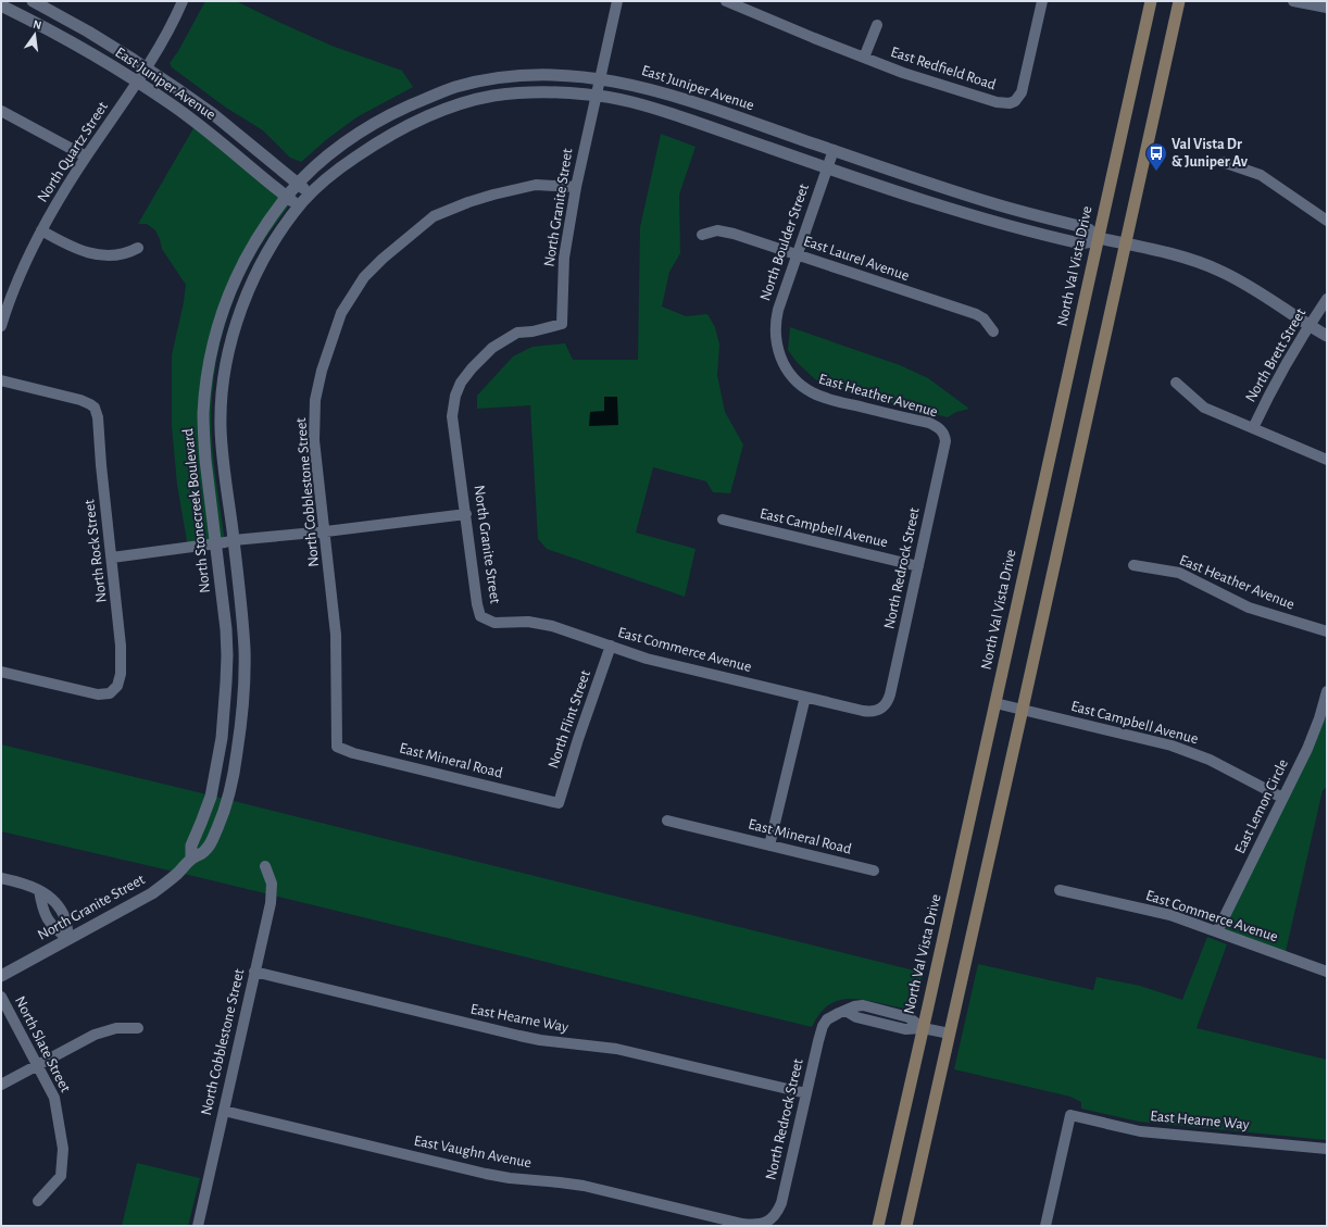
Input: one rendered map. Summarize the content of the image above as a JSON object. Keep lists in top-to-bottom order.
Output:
{
  "streets": {
    "main road": ["North Val Vista Drive"],
    "street": [
      "East Redfield Road",
      "East Juniper Avenue",
      "North Quartz Street",
      "North Granite Street",
      "North Boulder Street",
      "East Laurel Avenue",
      "North Brett Street",
      "East Heather Avenue",
      "North Cobblestone Street",
      "North Stonecreek Boulevard",
      "East Campbell Avenue",
      "North Rock Street",
      "North Redrock Street",
      "East Commerce Avenue",
      "North Flint Street",
      "East Mineral Road",
      "East Lemon Circle",
      "East Hearne Way",
      "North Slate Street",
      "East Vaughn Avenue"
    ]
  },
  "crossings": [
    ["East Juniper Avenue", "North Quartz Street"],
    ["East Juniper Avenue", "North Granite Street"],
    ["East Juniper Avenue", "North Boulder Street"],
    ["East Juniper Avenue", "North Val Vista Drive"],
    ["East Juniper Avenue", "North Brett Street"],
    ["East Juniper Avenue", "North Stonecreek Boulevard"],
    ["North Granite Street", "North Cobblestone Street"],
    ["North Granite Street", "North Stonecreek Boulevard"],
    ["North Granite Street", "East Commerce Avenue"],
    ["North Boulder Street", "East Laurel Avenue"],
    ["North Boulder Street", "East Heather Avenue"],
    ["North Val Vista Drive", "East Campbell Avenue"],
    ["North Val Vista Drive", "North Redrock Street"],
    ["East Heather Avenue", "North Redrock Street"],
    ["North Cobblestone Street", "East Mineral Road"],
    ["North Cobblestone Street", "East Hearne Way"],
    ["North Cobblestone Street", "East Vaughn Avenue"],
    ["East Campbell Avenue", "North Redrock Street"],
    ["East Campbell Avenue", "East Lemon Circle"],
    ["North Redrock Street", "East Commerce Avenue"],
    ["North Redrock Street", "East Hearne Way"],
    ["North Redrock Street", "East Vaughn Avenue"],
    ["East Commerce Avenue", "North Flint Street"],
    ["East Commerce Avenue", "East Lemon Circle"],
    ["North Flint Street", "East Mineral Road"]
  ],
  "places": {
    "bus stop": ["Val Vista Dr & Juniper Av"]
  },
  "north": "top"
}
